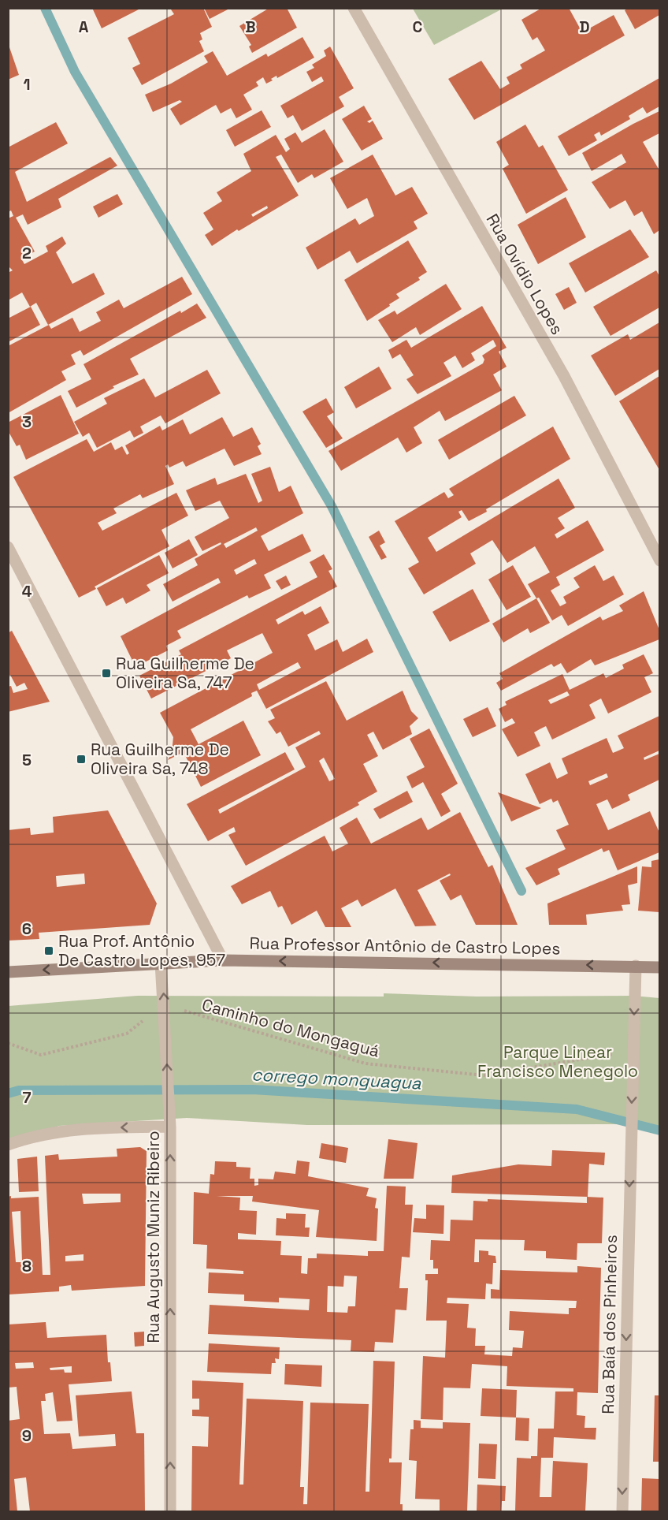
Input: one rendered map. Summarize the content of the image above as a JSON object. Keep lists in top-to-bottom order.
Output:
{
  "streets": {
    "main road": ["Rua Professor Antônio de Castro Lopes"],
    "street": ["Rua Ovídio Lopes", "Rua Augusto Muniz Ribeiro", "Rua Baía dos Pinheiros"],
    "path": ["Caminho do Mongaguá"]
  },
  "crossings": [
    ["Rua Professor Antônio de Castro Lopes", "Rua Augusto Muniz Ribeiro"],
    ["Rua Professor Antônio de Castro Lopes", "Rua Baía dos Pinheiros"],
    ["Caminho do Mongaguá", "Rua Augusto Muniz Ribeiro"],
    ["Caminho do Mongaguá", "Rua Baía dos Pinheiros"]
  ],
  "one_way": ["Rua Professor Antônio de Castro Lopes", "Rua Augusto Muniz Ribeiro", "Rua Baía dos Pinheiros"],
  "water": ["corrego monguagua"],
  "parks": ["Parque Linear Francisco Menegolo"],
  "places": {
    "transit": ["Rua Guilherme De Oliveira Sa, 747", "Rua Guilherme De Oliveira Sa, 748", "Rua Prof. Antônio De Castro Lopes, 957"]
  },
  "grid": {
    "columns": [
      "A",
      "B",
      "C",
      "D"
    ],
    "rows": [
      "1",
      "2",
      "3",
      "4",
      "5",
      "6",
      "7",
      "8",
      "9"
    ]
  }
}
